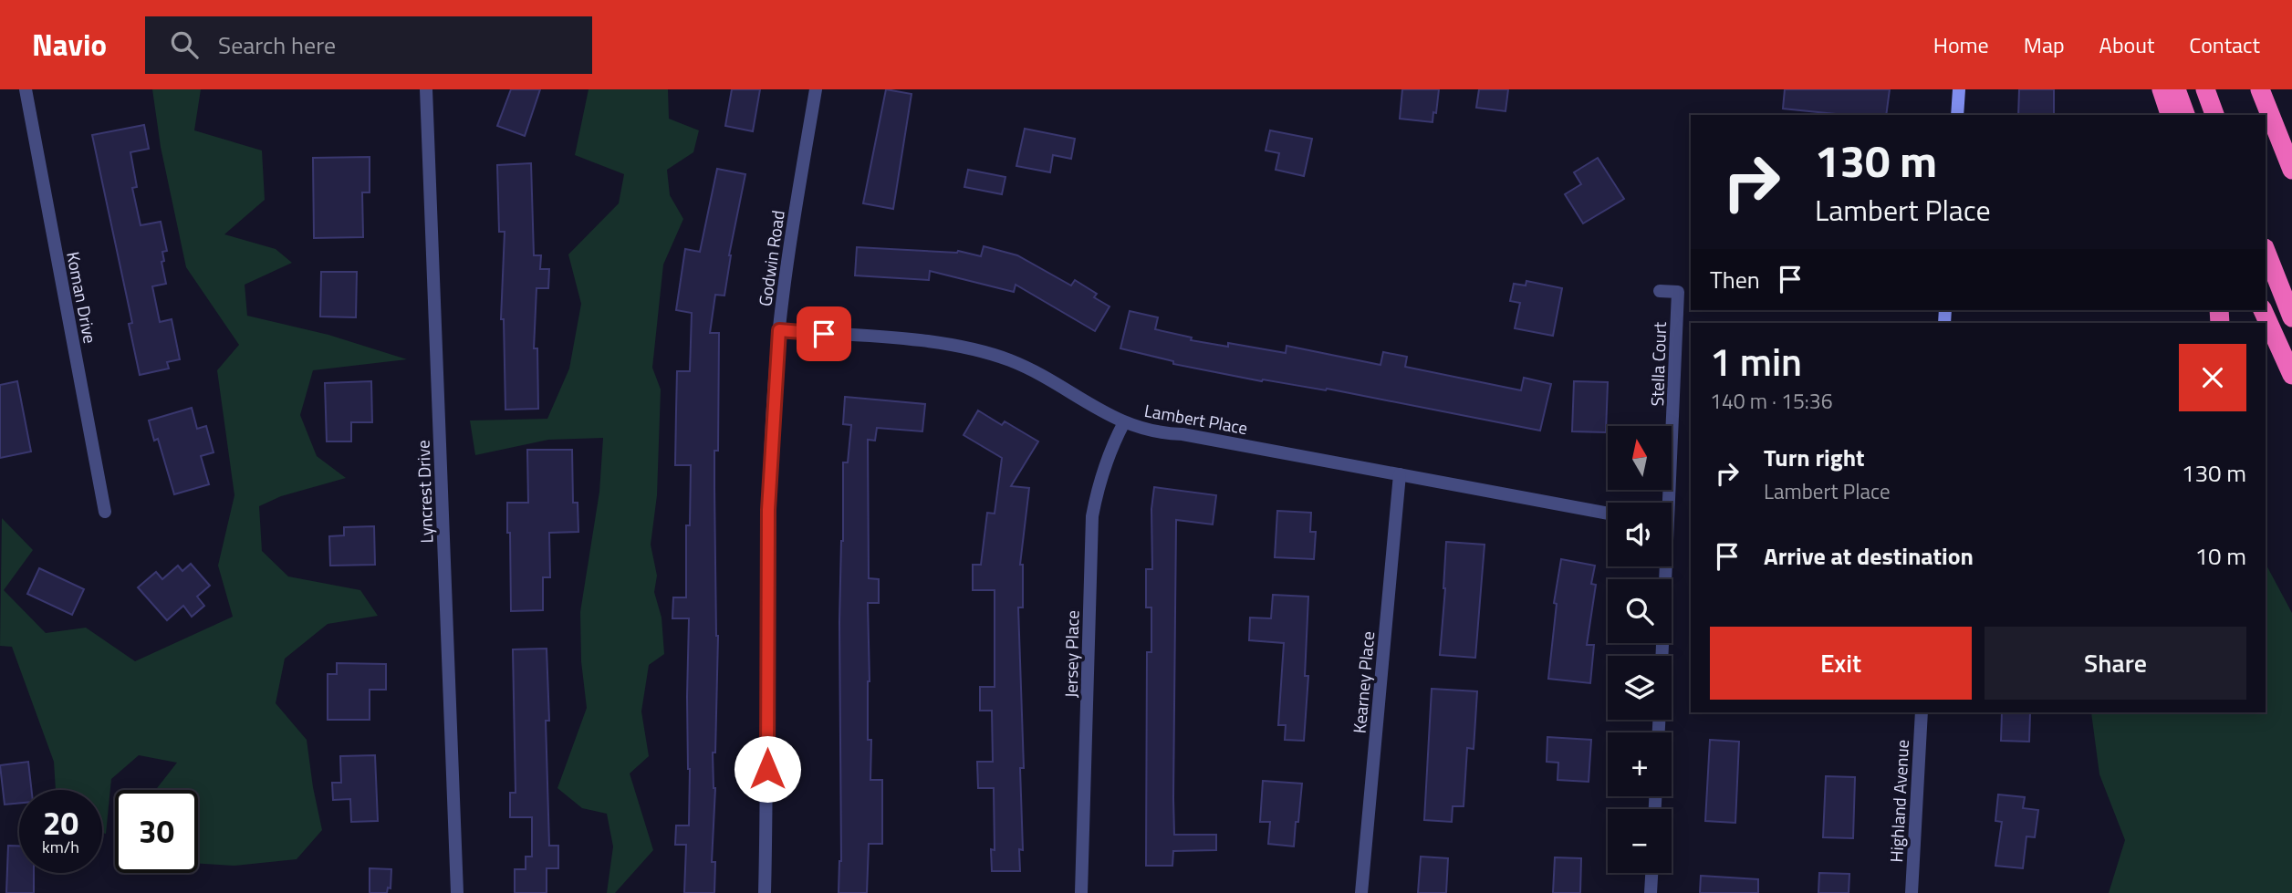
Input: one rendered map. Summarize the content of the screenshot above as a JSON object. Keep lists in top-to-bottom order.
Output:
{
  "streets": {
    "street": [
      "Godwin Road",
      "Koman Drive",
      "Stella Court",
      "Lambert Place",
      "Lyncrest Drive",
      "Jersey Place",
      "Kearney Place",
      "Highland Avenue"
    ]
  },
  "crossings": [
    ["Godwin Road", "Lambert Place"],
    ["Lambert Place", "Jersey Place"],
    ["Lambert Place", "Kearney Place"]
  ],
  "north": "top",
  "page": {
    "header": "Navio",
    "search": "Search here",
    "nav": [
      "Home",
      "Map",
      "About",
      "Contact"
    ],
    "turn": ["130 m", "Lambert Place"],
    "then": "Then",
    "heading": ["1 min", "140 m · 15:36"],
    "map_buttons": ["+", "−"],
    "list": [
      {
        "name": "Turn right",
        "note": "Lambert Place",
        "value": "130 m"
      },
      {
        "name": "Arrive at destination",
        "value": "10 m"
      }
    ],
    "buttons": ["Exit", "Share"],
    "speed": "20 km/h",
    "limit": "30"
  }
}
